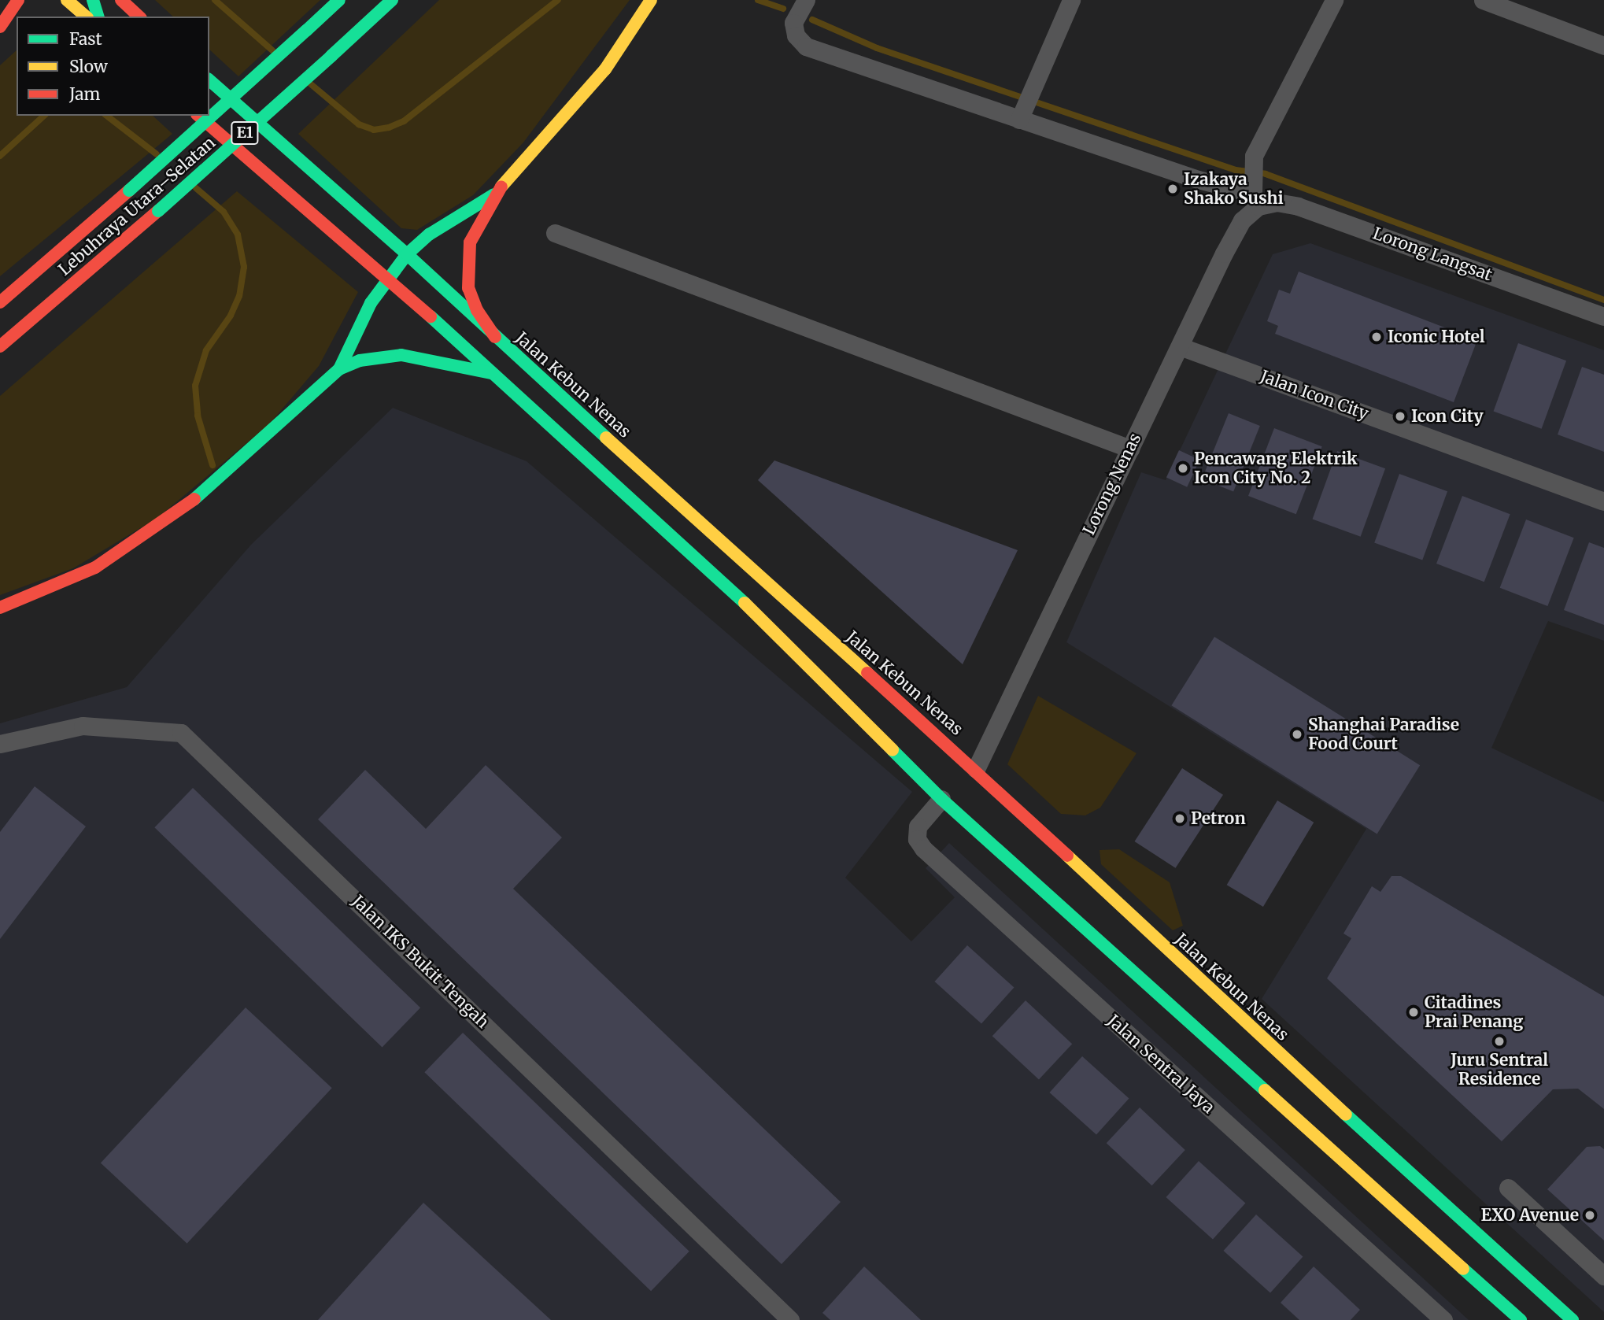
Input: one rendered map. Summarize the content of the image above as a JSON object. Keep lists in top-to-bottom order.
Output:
{
  "streets": {
    "main road": ["E1", "Lebuhraya Utara–Selatan", "Jalan Kebun Nenas"],
    "street": [
      "Lorong Langsat",
      "Jalan Icon City",
      "Lorong Nenas",
      "Jalan IKS Bukit Tengah",
      "Jalan Sentral Jaya"
    ]
  },
  "crossings": [
    ["Lorong Langsat", "Lorong Nenas"],
    ["Jalan Kebun Nenas", "Lorong Nenas"],
    ["Jalan Icon City", "Lorong Nenas"]
  ],
  "places": [
    "Izakaya Shako Sushi",
    "Iconic Hotel",
    "Icon City",
    "Pencawang Elektrik Icon City No. 2",
    "Shanghai Paradise Food Court",
    "Petron",
    "Citadines Prai Penang",
    "Juru Sentral Residence",
    "EXO Avenue"
  ],
  "legend": ["Fast", "Slow", "Jam"]
}
